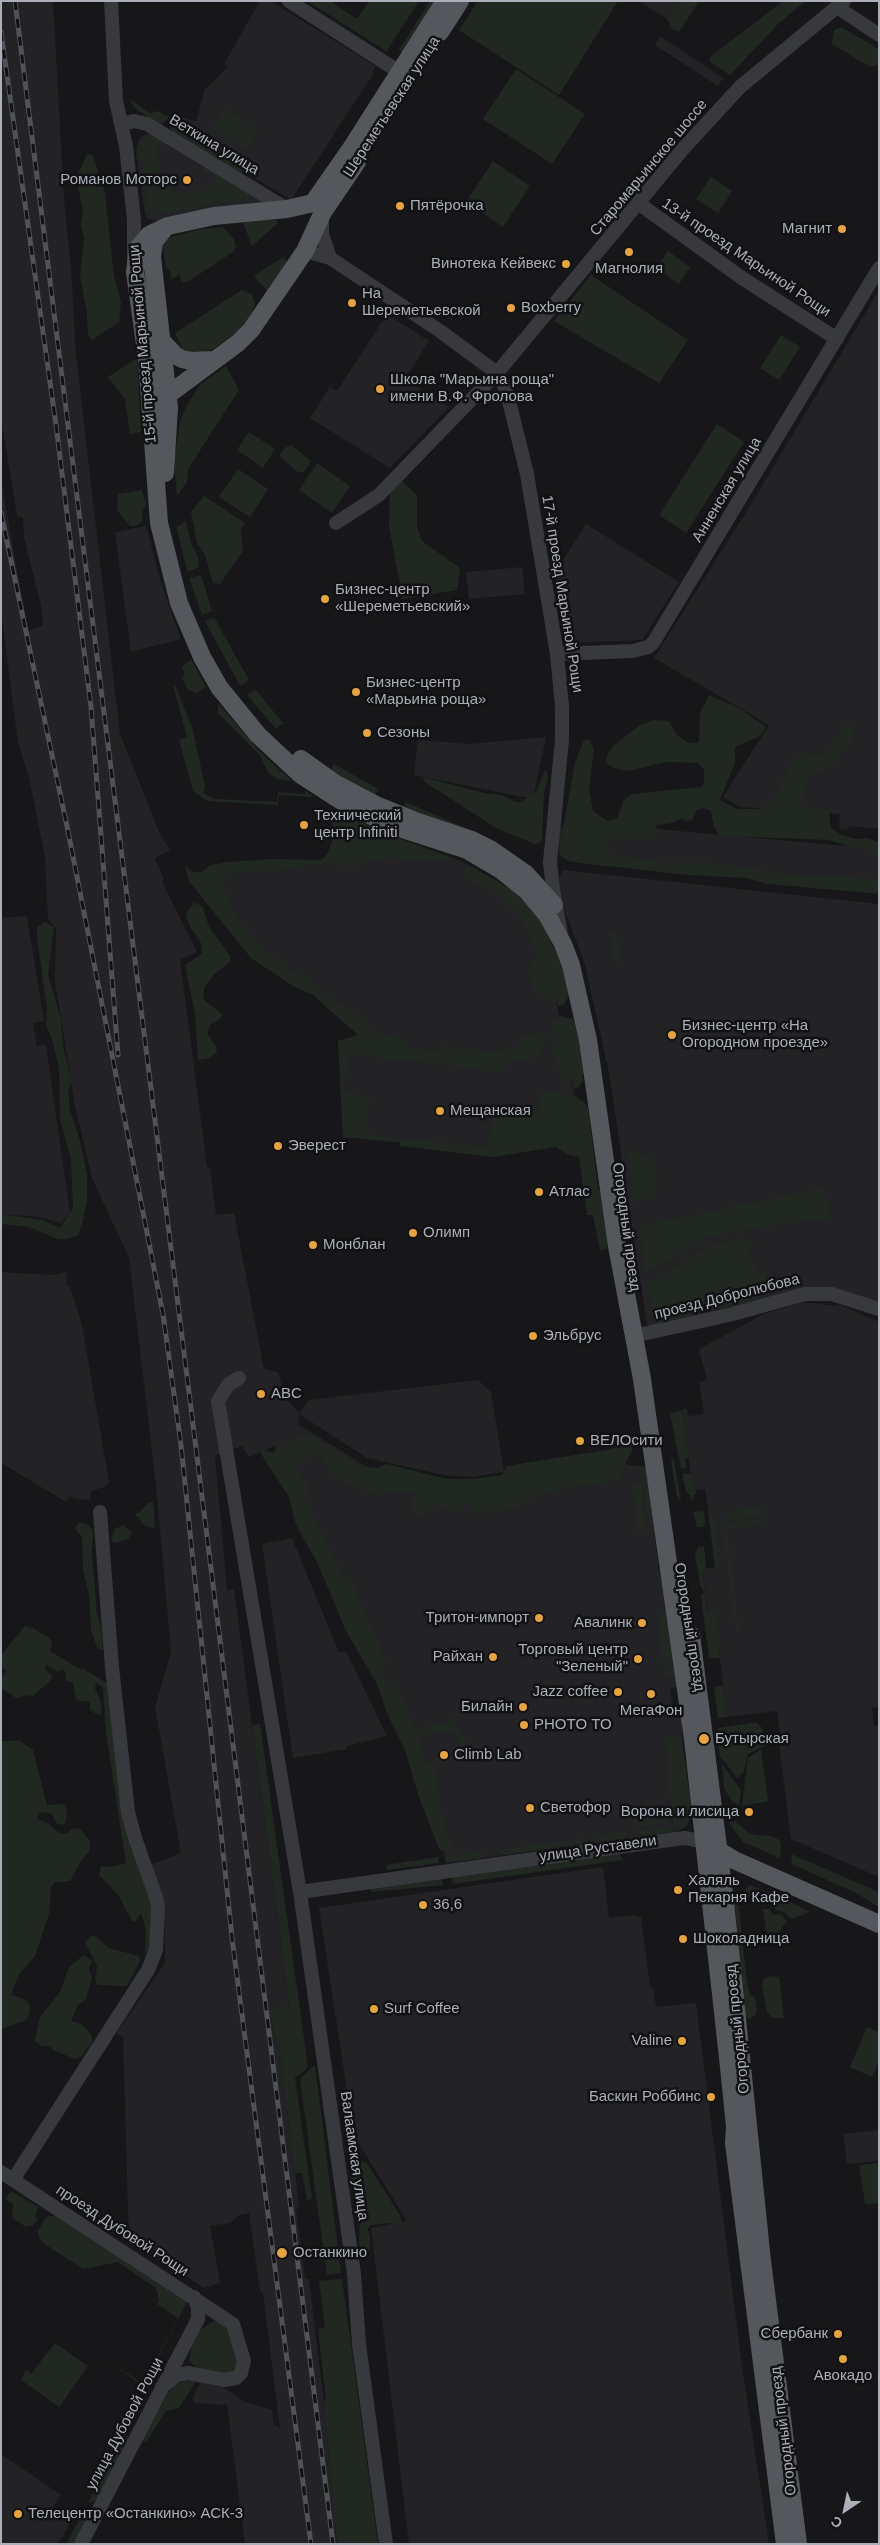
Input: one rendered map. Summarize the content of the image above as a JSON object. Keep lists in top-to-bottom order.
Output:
{
  "streets": {
    "main road": [
      "Шереметьевская улица",
      "15-й проезд Марьиной Рощи",
      "Огородный проезд",
      "улица Руставели"
    ],
    "street": [
      "Веткина улица",
      "Старомарьинское шоссе",
      "13-й проезд Марьиной Рощи",
      "Анненская улица",
      "17-й проезд Марьиной Рощи",
      "проезд Добролюбова",
      "Валаамская улица",
      "проезд Дубовой Рощи",
      "улица Дубовой Рощи"
    ]
  },
  "crossings": [
    ["Старомарьинское шоссе", "13-й проезд Марьиной Рощи"],
    ["Старомарьинское шоссе", "17-й проезд Марьиной Рощи"],
    ["13-й проезд Марьиной Рощи", "Анненская улица"],
    ["15-й проезд Марьиной Рощи", "Огородный проезд"],
    ["Анненская улица", "17-й проезд Марьиной Рощи"],
    ["17-й проезд Марьиной Рощи", "Огородный проезд"],
    ["Огородный проезд", "проезд Добролюбова"],
    ["Огородный проезд", "улица Руставели"],
    ["улица Руставели", "Валаамская улица"]
  ],
  "places": [
    "Романов Моторс",
    "Пятёрочка",
    "Магнит",
    "Магнолия",
    "Винотека Кейвекс",
    "На Шереметьевской",
    "Boxberry",
    "Школа \"Марьина роща\" имени В.Ф. Фролова",
    "Бизнес-центр «Шереметьевский»",
    "Бизнес-центр «Марьина роща»",
    "Сезоны",
    "Технический центр Infiniti",
    "Бизнес-центр «На Огородном проезде»",
    "Мещанская",
    "Эверест",
    "Атлас",
    "Олимп",
    "Монблан",
    "Эльбрус",
    "ABC",
    "ВЕЛОсити",
    "Тритон-импорт",
    "Авалинк",
    "Райхан",
    "Торговый центр \"Зеленый\"",
    "Jazz coffee",
    "МегаФон",
    "Билайн",
    "PHOTO TO",
    "Бутырская",
    "Climb Lab",
    "Светофор",
    "Ворона и лисица",
    "Халяль Пекарня Кафе",
    "36,6",
    "Шоколадница",
    "Surf Coffee",
    "Valine",
    "Баскин Роббинс",
    "Останкино",
    "Сбербанк",
    "Авокадо",
    "Телецентр «Останкино» АСК-3"
  ],
  "north": "bottom left"
}
